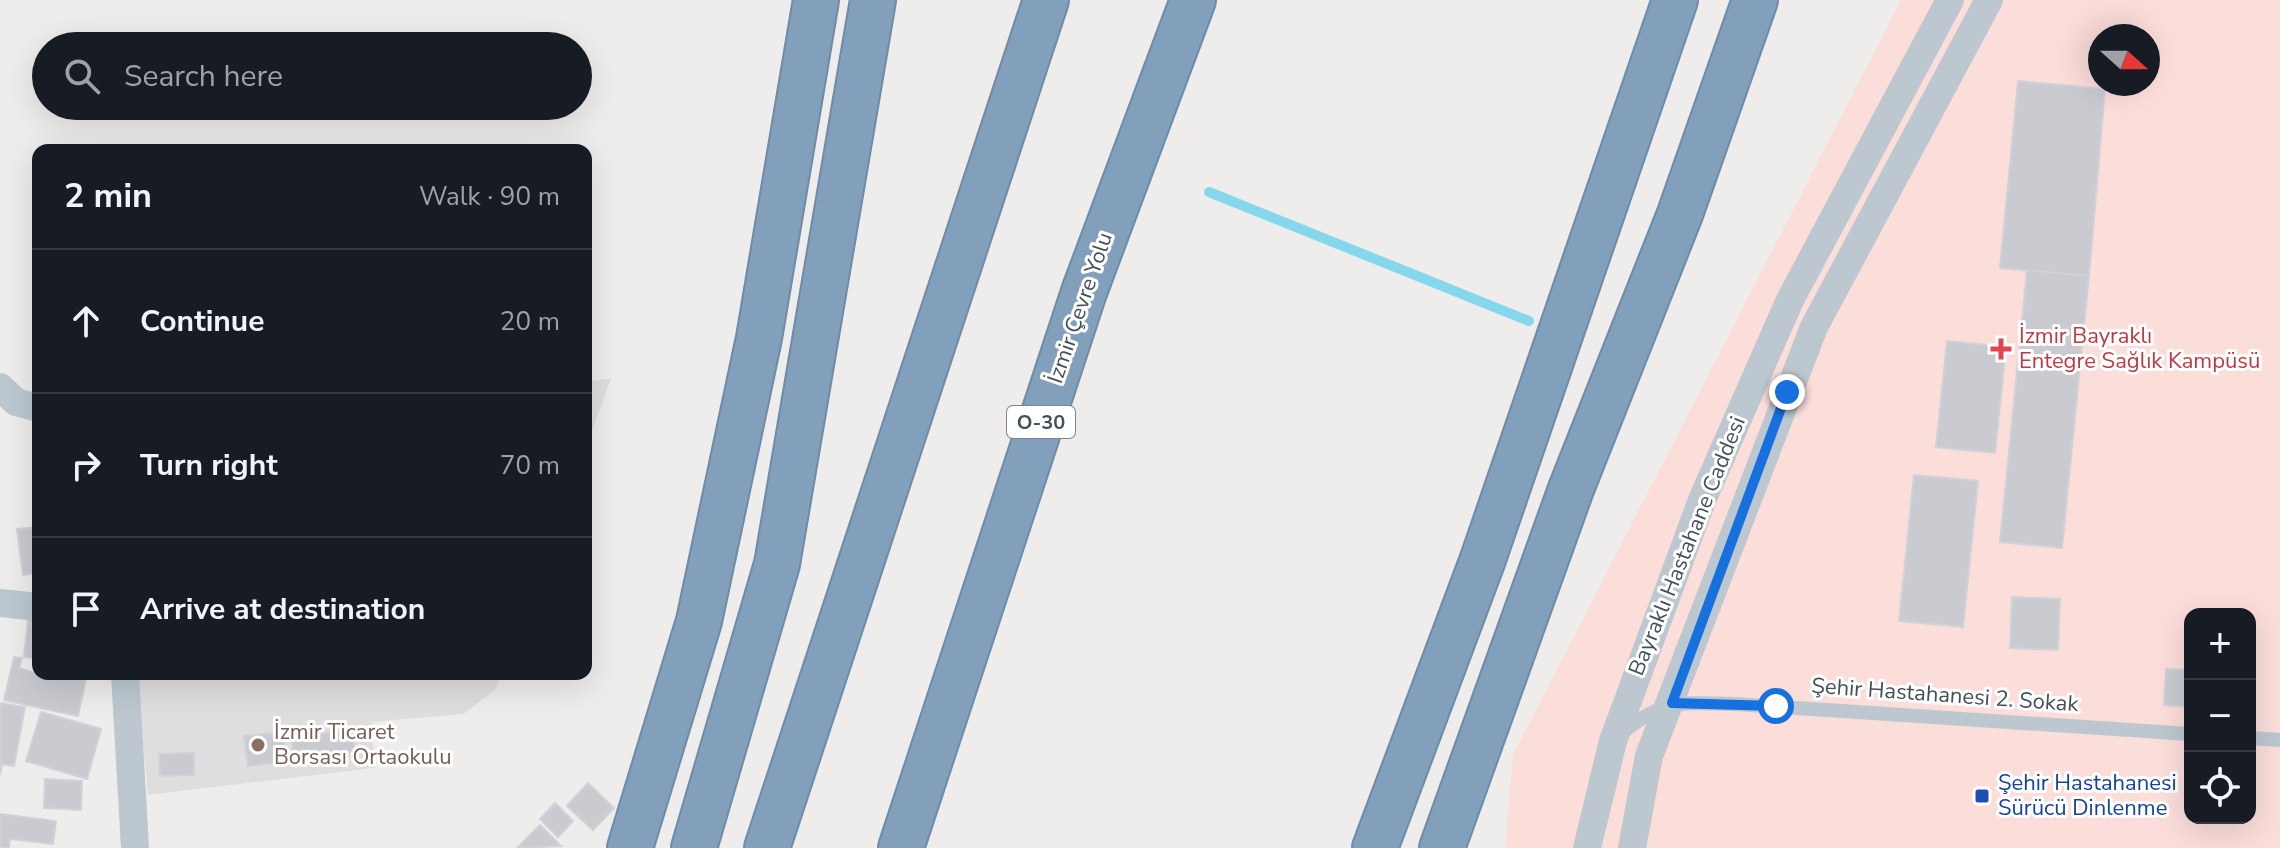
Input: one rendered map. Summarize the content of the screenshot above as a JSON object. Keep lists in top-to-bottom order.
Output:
{
  "streets": {
    "highway": ["İzmir Çevre Yolu", "O-30"],
    "street": ["Bayraklı Hastahane Caddesi"],
    "lane": ["Şehir Hastahanesi 2. Sokak"]
  },
  "crossings": [
    ["Bayraklı Hastahane Caddesi", "Şehir Hastahanesi 2. Sokak"]
  ],
  "places": {
    "health": ["İzmir Bayraklı Entegre Sağlık Kampüsü"],
    "other": ["İzmir Ticaret Borsası Ortaokulu"],
    "transit": ["Şehir Hastahanesi Sürücü Dinlenme"]
  },
  "north": "right",
  "page": {
    "search": "Search here",
    "heading": ["2 min", "Walk · 90 m"],
    "list": [
      ["Continue", "20 m"],
      ["Turn right", "70 m"],
      "Arrive at destination"
    ],
    "map_buttons": ["+", "−"]
  }
}
